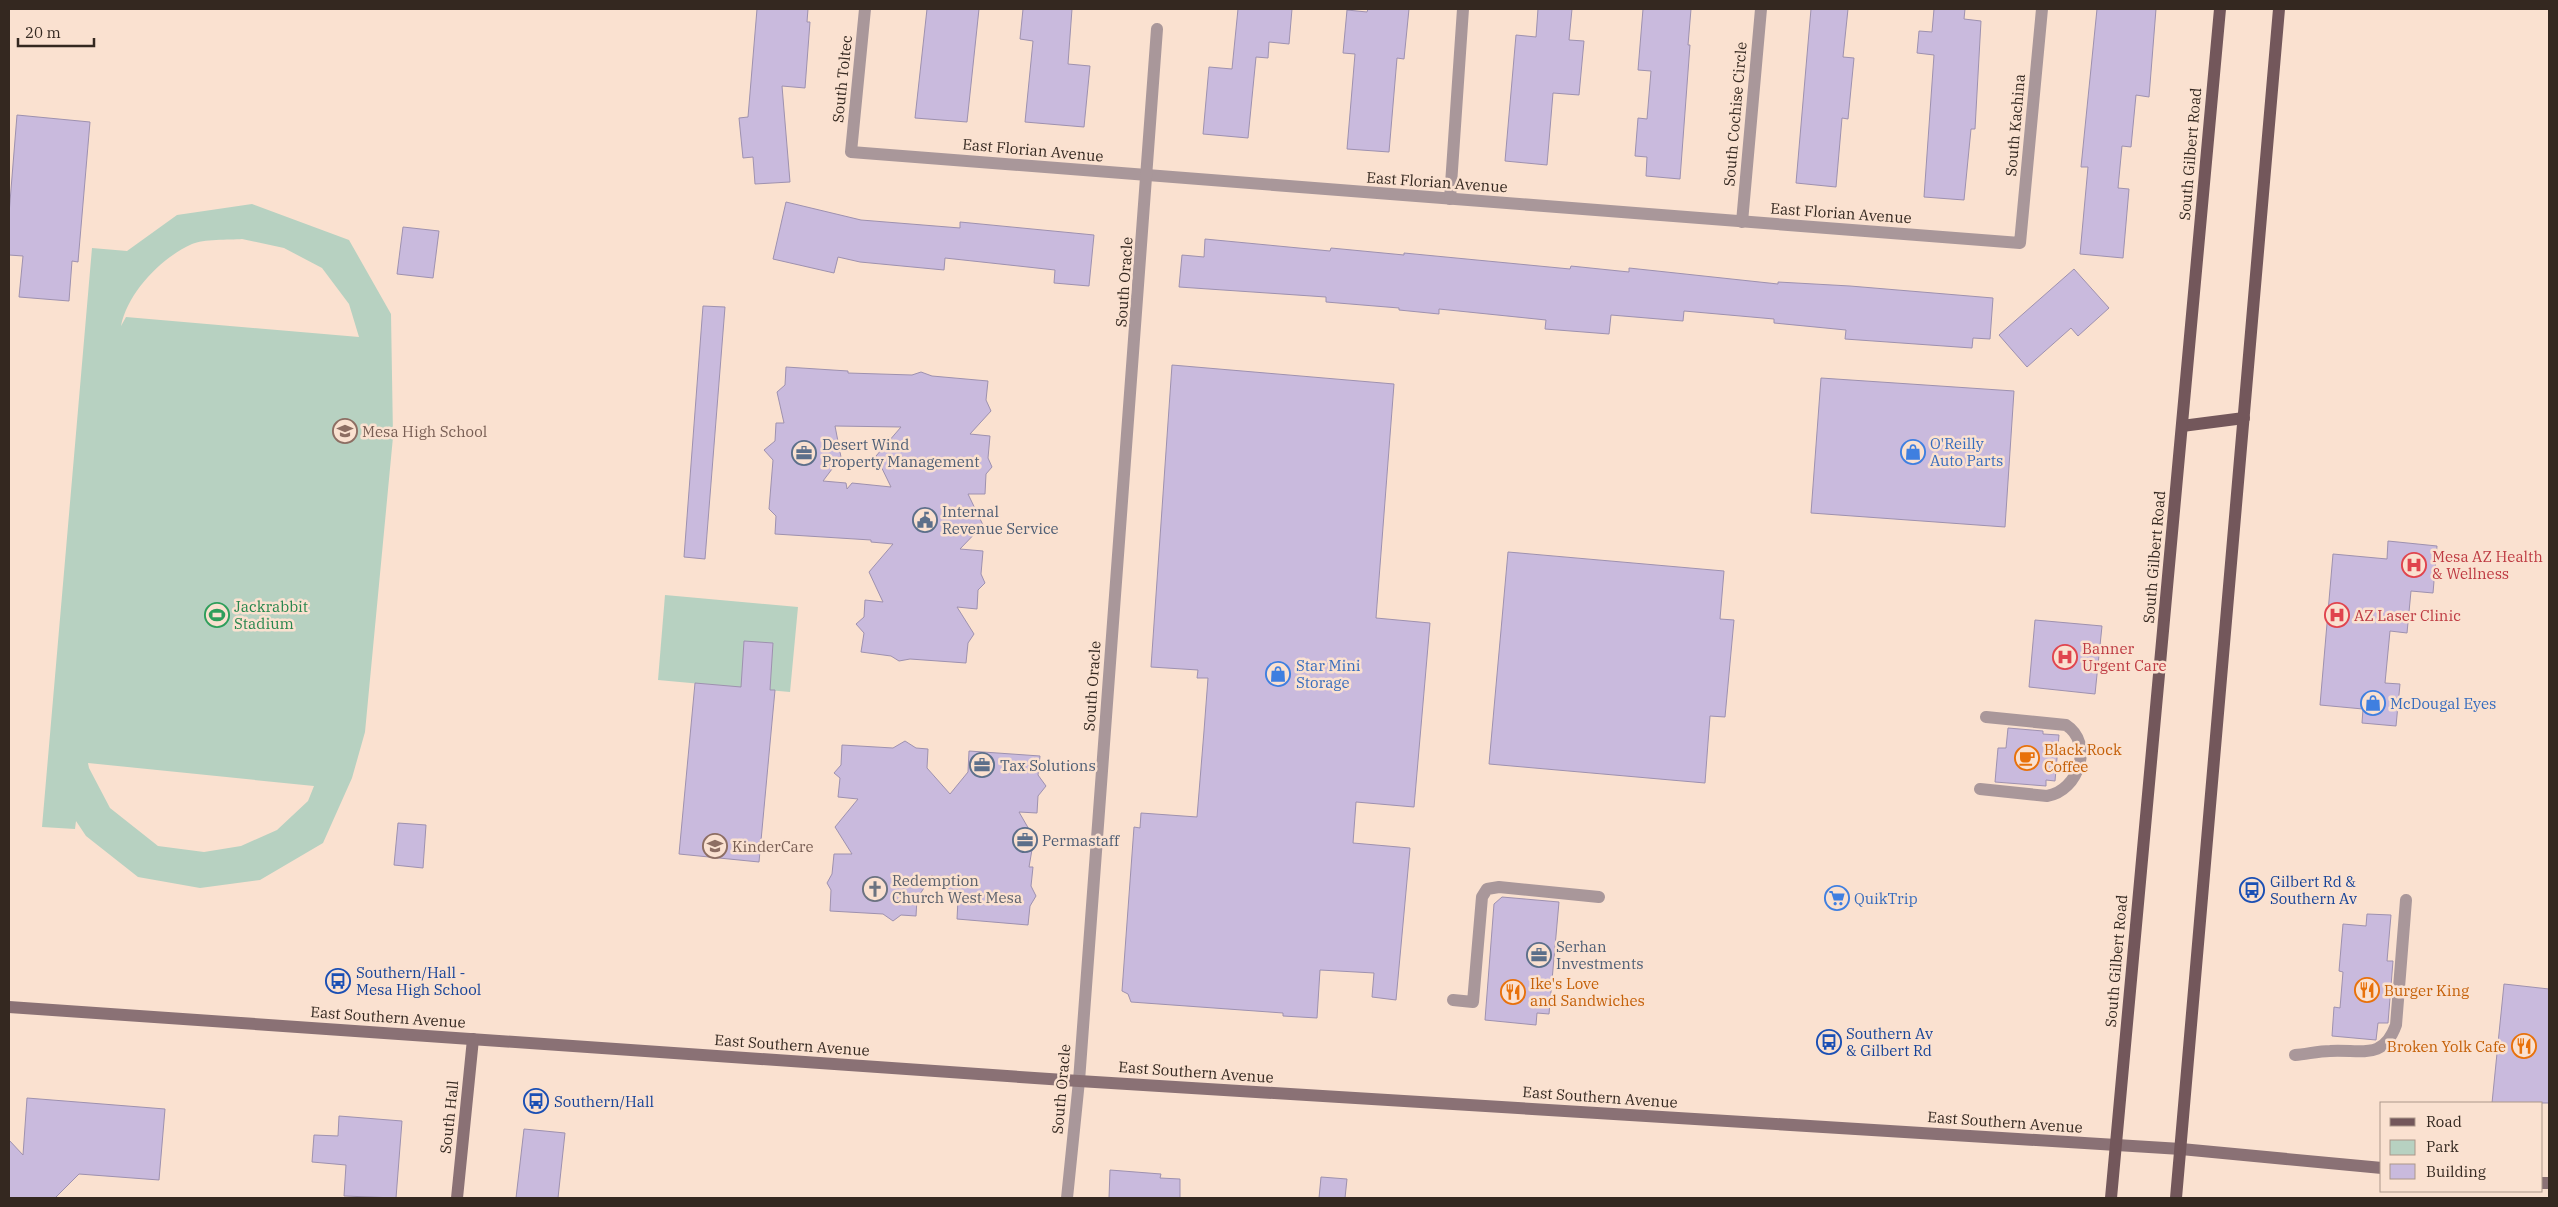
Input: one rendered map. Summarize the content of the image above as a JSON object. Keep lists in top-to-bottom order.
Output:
{
  "streets": {
    "main road": ["South Gilbert Road", "East Southern Avenue", "South Hall"],
    "street": [
      "South Toltec",
      "South Cochise Circle",
      "South Kachina",
      "East Florian Avenue",
      "South Oracle"
    ]
  },
  "crossings": [
    ["South Toltec", "East Florian Avenue"],
    ["South Cochise Circle", "East Florian Avenue"],
    ["South Kachina", "East Florian Avenue"],
    ["East Florian Avenue", "South Oracle"],
    ["South Gilbert Road", "East Southern Avenue"],
    ["South Oracle", "East Southern Avenue"],
    ["East Southern Avenue", "South Hall"]
  ],
  "places": {
    "school or university": ["Mesa High School", "KinderCare"],
    "shop": ["O'Reilly Auto Parts", "Star Mini Storage", "McDougal Eyes"],
    "office": [
      "Desert Wind Property Management",
      "Tax Solutions",
      "Permastaff",
      "Serhan Investments"
    ],
    "public building": ["Internal Revenue Service"],
    "hospital": ["Mesa AZ Health & Wellness", "AZ Laser Clinic", "Banner Urgent Care"],
    "sports": ["Jackrabbit Stadium"],
    "cafe": ["Black Rock Coffee"],
    "church": ["Redemption Church West Mesa"],
    "bus stop": [
      "Gilbert Rd & Southern Av",
      "Southern/Hall - Mesa High School",
      "Southern Av & Gilbert Rd",
      "Southern/Hall"
    ],
    "supermarket": ["QuikTrip"],
    "restaurant": ["Burger King", "Ike's Love and Sandwiches", "Broken Yolk Cafe"]
  },
  "legend": ["Road", "Park", "Building"],
  "scale_bar": "20 m"
}
